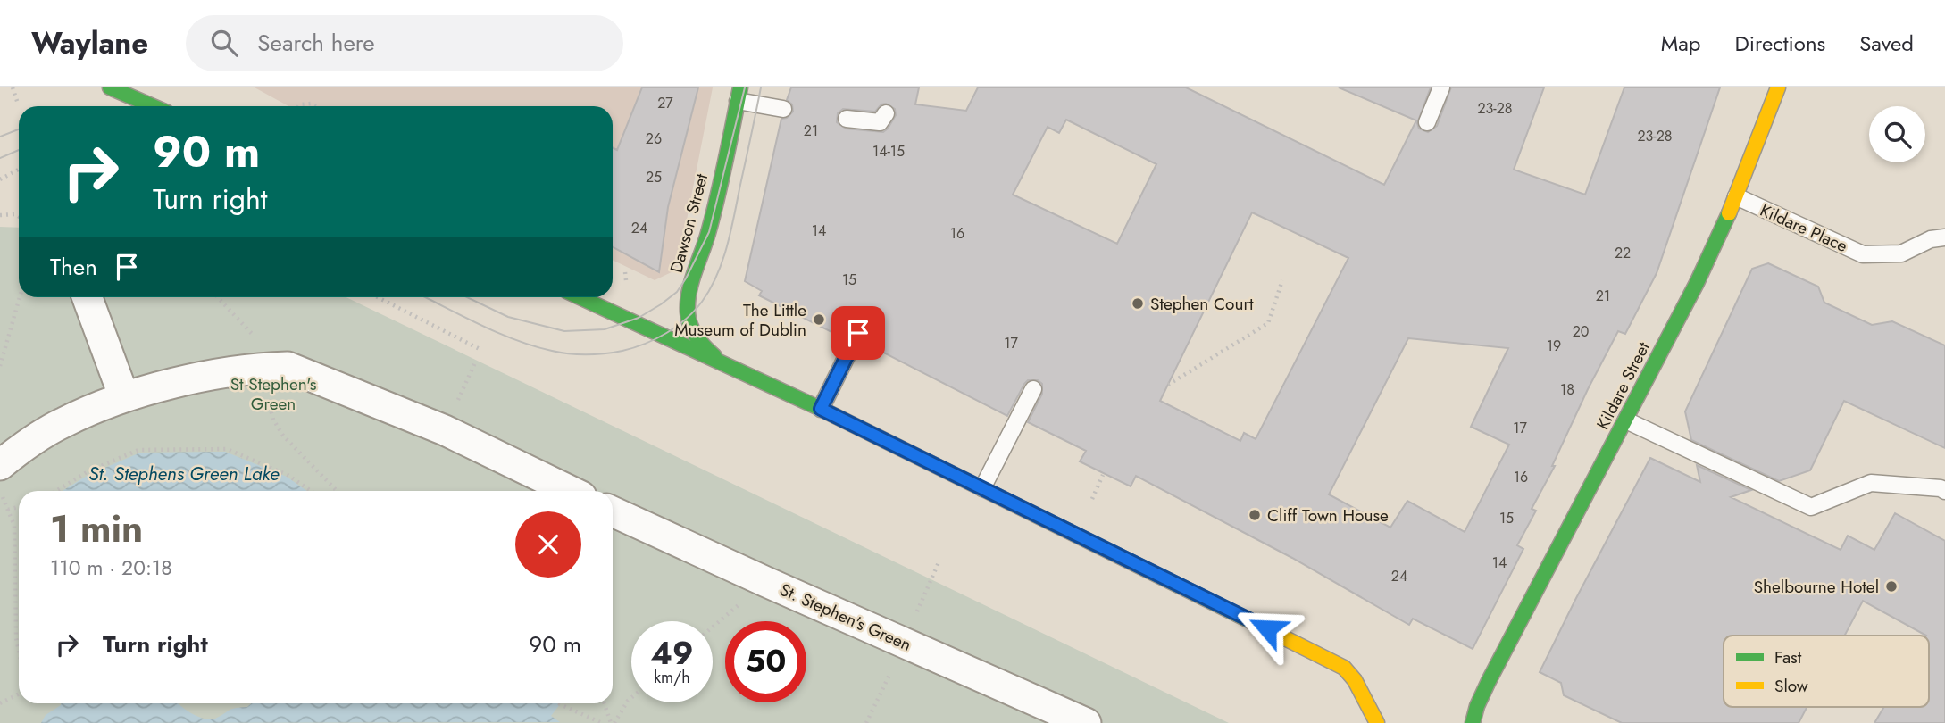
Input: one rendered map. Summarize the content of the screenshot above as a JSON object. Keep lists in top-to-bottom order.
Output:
{
  "streets": {
    "main road": ["Dawson Street", "Kildare Street"],
    "street": ["St. Stephen's Green"],
    "lane": ["Kildare Place"]
  },
  "crossings": [
    ["Kildare Place", "Kildare Street"]
  ],
  "water": ["St. Stephens Green Lake"],
  "parks": ["St Stephen's Green"],
  "places": [
    "Stephen Court",
    "The Little Museum of Dublin",
    "Cliff Town House",
    "Shelbourne Hotel"
  ],
  "house_numbers": [
    "27",
    "23-28",
    "21",
    "23-28",
    "26",
    "14-15",
    "25",
    "24",
    "14",
    "16",
    "22",
    "15",
    "21",
    "20",
    "17",
    "19",
    "18",
    "17",
    "16",
    "15",
    "14",
    "24"
  ],
  "legend": ["Fast", "Slow"],
  "page": {
    "header": "Waylane",
    "search": "Search here",
    "nav": ["Map", "Directions", "Saved"],
    "turn": ["90 m", "Turn right"],
    "then": "Then",
    "heading": ["1 min", "110 m · 20:18"],
    "list": [
      {
        "name": "Turn right",
        "value": "90 m"
      }
    ],
    "speed": "49 km/h",
    "limit": "50"
  }
}
